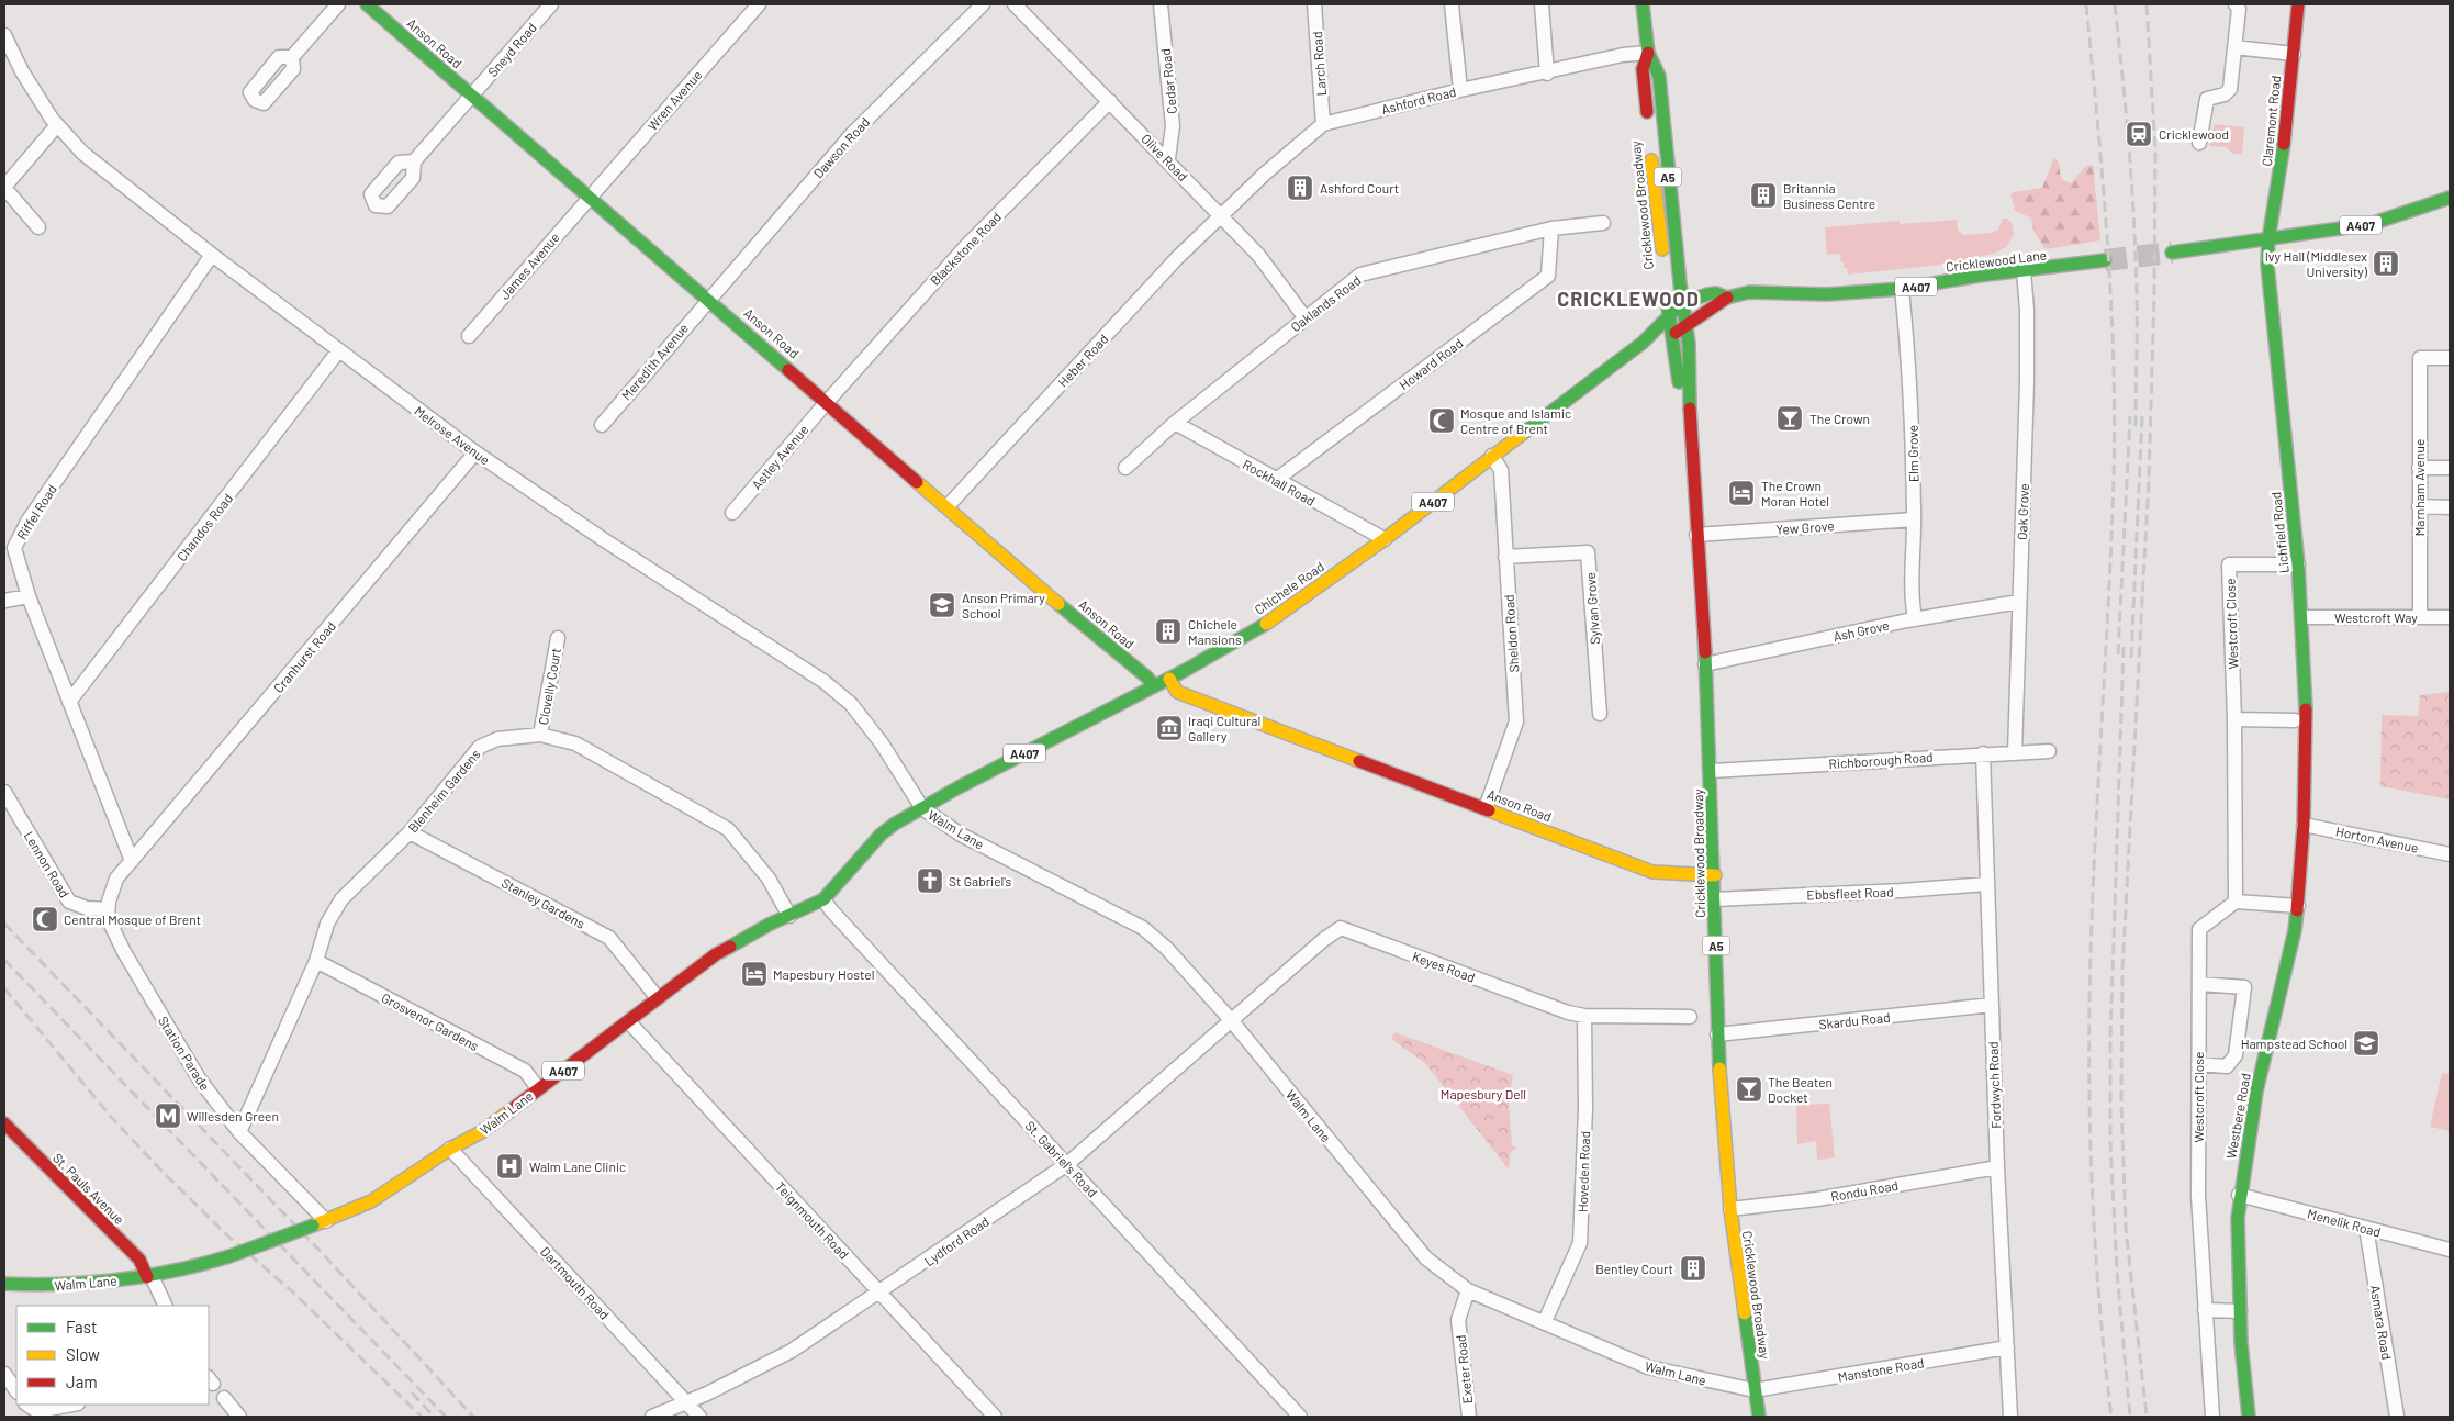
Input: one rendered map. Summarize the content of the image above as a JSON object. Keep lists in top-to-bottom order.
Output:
{
  "streets": {
    "main road": [
      "Anson Road",
      "Claremont Road",
      "A5",
      "Cricklewood Broadway",
      "A407",
      "Cricklewood Lane",
      "Lichfield Road",
      "Chichele Road",
      "Walm Lane",
      "Westbere Road",
      "St. Pauls Avenue"
    ],
    "street": [
      "Sneyd Road",
      "Larch Road",
      "Cedar Road",
      "Wren Avenue",
      "Ashford Road",
      "Dawson Road",
      "Olive Road",
      "Blackstone Road",
      "James Avenue",
      "Oaklands Road",
      "Heber Road",
      "Meredith Avenue",
      "Howard Road",
      "Melrose Avenue",
      "Elm Grove",
      "Astley Avenue",
      "Rockhall Road",
      "Marnham Avenue",
      "Riffel Road",
      "Oak Grove",
      "Chandos Road",
      "Yew Grove",
      "Sylvan Grove",
      "Westcroft Way",
      "Westcroft Close",
      "Ash Grove",
      "Sheldon Road",
      "Cranhurst Road",
      "Clovelly Court",
      "Richborough Road",
      "Blenheim Gardens",
      "Horton Avenue",
      "Lennon Road",
      "Ebbsfleet Road",
      "Stanley Gardens",
      "Keyes Road",
      "Skardu Road",
      "Grosvenor Gardens",
      "Station Parade",
      "Fordwych Road",
      "St. Gabriel's Road",
      "Hoveden Road",
      "Rondu Road",
      "Teignmouth Road",
      "Menelik Road",
      "Lydford Road",
      "Dartmouth Road",
      "Asmara Road",
      "Exeter Road",
      "Manstone Road"
    ]
  },
  "crossings": [
    ["Anson Road", "Sneyd Road"],
    ["Anson Road", "Wren Avenue"],
    ["Anson Road", "Dawson Road"],
    ["Anson Road", "Cricklewood Broadway"],
    ["Anson Road", "Blackstone Road"],
    ["Anson Road", "James Avenue"],
    ["Anson Road", "Heber Road"],
    ["Anson Road", "Meredith Avenue"],
    ["Anson Road", "Astley Avenue"],
    ["Anson Road", "Chichele Road"],
    ["Anson Road", "Sheldon Road"],
    ["Larch Road", "Ashford Road"],
    ["Cedar Road", "Olive Road"],
    ["Wren Avenue", "James Avenue"],
    ["Ashford Road", "Olive Road"],
    ["Ashford Road", "Cricklewood Broadway"],
    ["Ashford Road", "Heber Road"],
    ["Claremont Road", "A407"],
    ["Claremont Road", "Lichfield Road"],
    ["Dawson Road", "Meredith Avenue"],
    ["Olive Road", "Blackstone Road"],
    ["Olive Road", "Oaklands Road"],
    ["Olive Road", "Heber Road"],
    ["Cricklewood Broadway", "A407"],
    ["Cricklewood Broadway", "Cricklewood Lane"],
    ["Cricklewood Broadway", "Yew Grove"],
    ["Cricklewood Broadway", "Chichele Road"],
    ["Cricklewood Broadway", "Ash Grove"],
    ["Cricklewood Broadway", "Richborough Road"],
    ["Cricklewood Broadway", "Walm Lane"],
    ["Cricklewood Broadway", "Ebbsfleet Road"],
    ["Cricklewood Broadway", "Skardu Road"],
    ["Cricklewood Broadway", "Rondu Road"],
    ["Cricklewood Broadway", "Manstone Road"],
    ["A407", "Cricklewood Lane"],
    ["A407", "Lichfield Road"],
    ["A407", "Chichele Road"],
    ["Blackstone Road", "Astley Avenue"],
    ["Cricklewood Lane", "Elm Grove"],
    ["Cricklewood Lane", "Oak Grove"],
    ["Oaklands Road", "Howard Road"],
    ["Oaklands Road", "Rockhall Road"],
    ["Howard Road", "Rockhall Road"],
    ["Melrose Avenue", "Riffel Road"],
    ["Melrose Avenue", "Chandos Road"],
    ["Melrose Avenue", "Chichele Road"],
    ["Melrose Avenue", "Cranhurst Road"],
    ["Melrose Avenue", "Walm Lane"],
    ["Elm Grove", "Yew Grove"],
    ["Elm Grove", "Ash Grove"],
    ["Rockhall Road", "Chichele Road"],
    ["Marnham Avenue", "Westcroft Way"],
    ["Riffel Road", "Chandos Road"],
    ["Riffel Road", "Cranhurst Road"],
    ["Oak Grove", "Ash Grove"],
    ["Oak Grove", "Richborough Road"],
    ["Lichfield Road", "Westcroft Way"],
    ["Lichfield Road", "Westcroft Close"],
    ["Lichfield Road", "Horton Avenue"],
    ["Lichfield Road", "Westbere Road"],
    ["Chichele Road", "Sheldon Road"],
    ["Chichele Road", "Walm Lane"],
    ["Sylvan Grove", "Sheldon Road"],
    ["Clovelly Court", "Blenheim Gardens"],
    ["Richborough Road", "Fordwych Road"],
    ["Blenheim Gardens", "Walm Lane"],
    ["Blenheim Gardens", "Stanley Gardens"],
    ["Blenheim Gardens", "Grosvenor Gardens"],
    ["Blenheim Gardens", "Station Parade"],
    ["Walm Lane", "Stanley Gardens"],
    ["Walm Lane", "Keyes Road"],
    ["Walm Lane", "Grosvenor Gardens"],
    ["Walm Lane", "Station Parade"],
    ["Walm Lane", "St. Gabriel's Road"],
    ["Walm Lane", "Hoveden Road"],
    ["Walm Lane", "St. Pauls Avenue"],
    ["Walm Lane", "Teignmouth Road"],
    ["Walm Lane", "Lydford Road"],
    ["Walm Lane", "Dartmouth Road"],
    ["Walm Lane", "Exeter Road"],
    ["Walm Lane", "Manstone Road"],
    ["Horton Avenue", "Westbere Road"],
    ["Lennon Road", "Station Parade"],
    ["Ebbsfleet Road", "Fordwych Road"],
    ["Keyes Road", "Hoveden Road"],
    ["Keyes Road", "Lydford Road"],
    ["Skardu Road", "Fordwych Road"],
    ["Fordwych Road", "Rondu Road"],
    ["Fordwych Road", "Manstone Road"],
    ["Westbere Road", "Menelik Road"],
    ["St. Gabriel's Road", "Lydford Road"],
    ["Teignmouth Road", "Lydford Road"],
    ["Menelik Road", "Asmara Road"],
    ["Lydford Road", "Dartmouth Road"]
  ],
  "districts": ["CRICKLEWOOD"],
  "parks": ["Mapesbury Dell"],
  "places": {
    "station": ["Cricklewood"],
    "building": [
      "Ashford Court",
      "Britannia Business Centre",
      "Ivy Hall (Middlesex University)",
      "Chichele Mansions",
      "Bentley Court"
    ],
    "bar": ["The Crown", "The Beaten Docket"],
    "mosque": ["Mosque and Islamic Centre of Brent", "Central Mosque of Brent"],
    "hotel": ["The Crown Moran Hotel", "Mapesbury Hostel"],
    "school or university": ["Anson Primary School", "Hampstead School"],
    "museum": ["Iraqi Cultural Gallery"],
    "church": ["St Gabriel's"],
    "metro station": ["Willesden Green"],
    "hospital": ["Walm Lane Clinic"]
  },
  "legend": ["Fast", "Slow", "Jam"]
}
